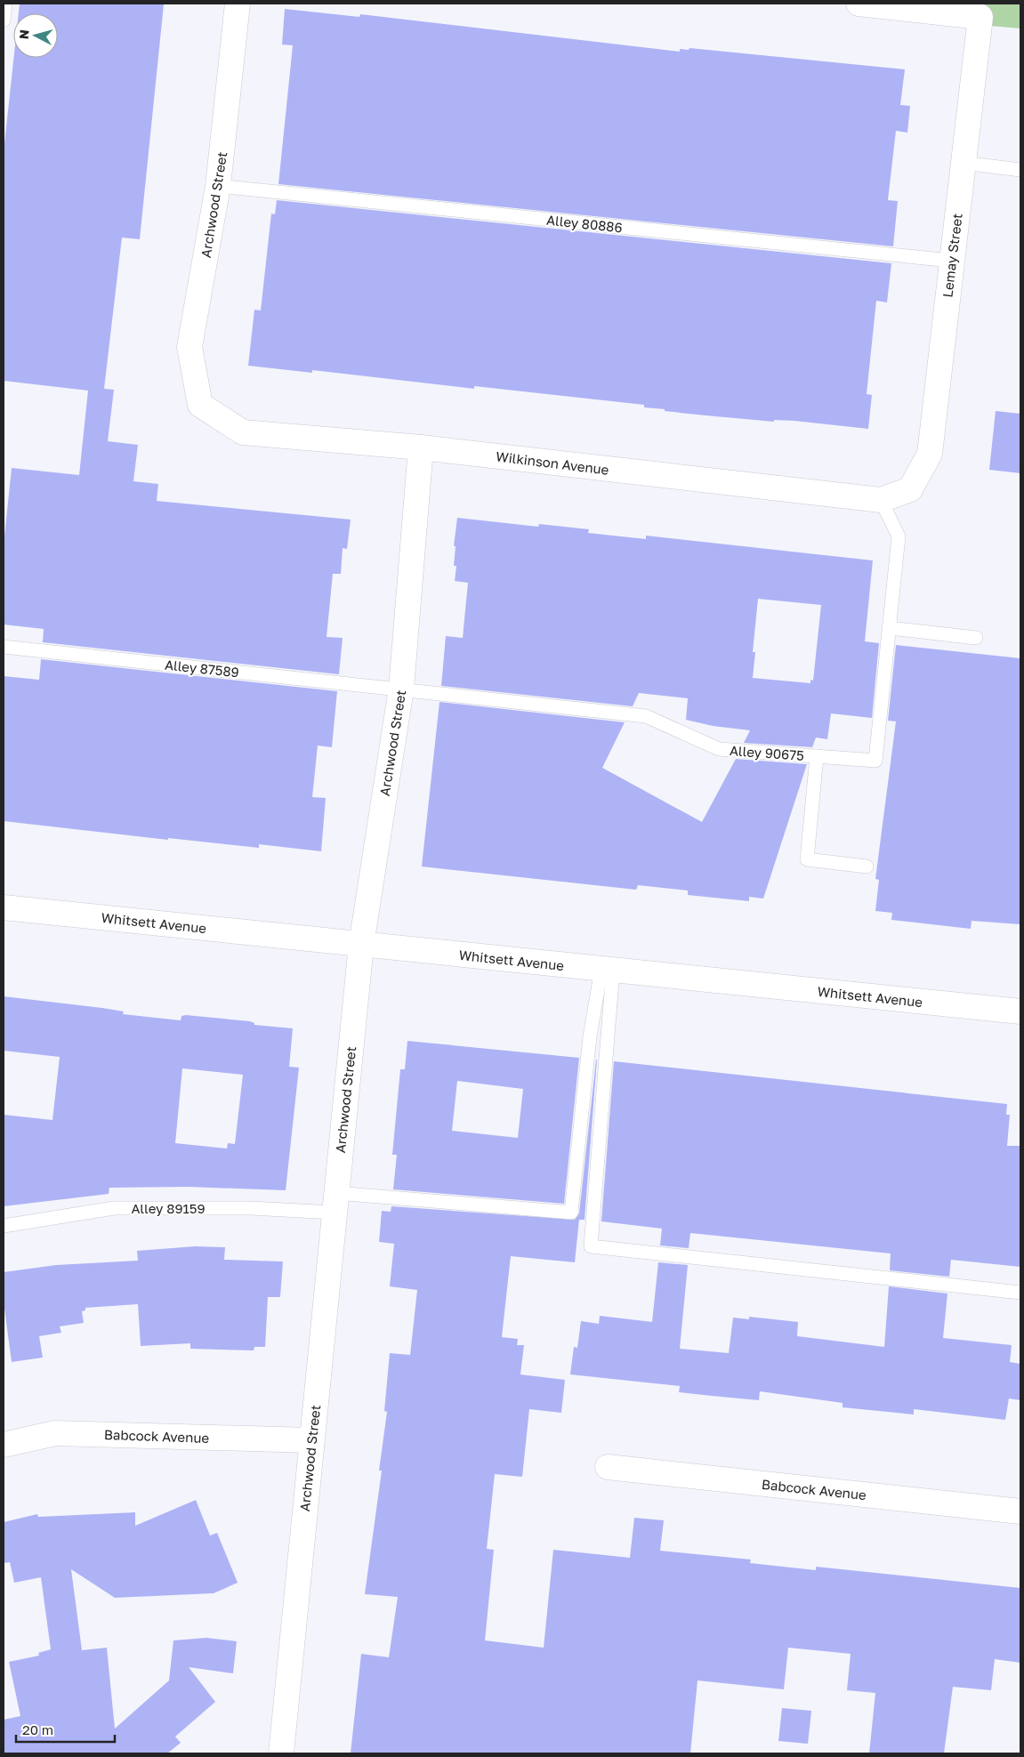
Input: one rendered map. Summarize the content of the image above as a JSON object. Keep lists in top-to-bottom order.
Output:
{
  "streets": {
    "street": [
      "Archwood Street",
      "Lemay Street",
      "Wilkinson Avenue",
      "Whitsett Avenue",
      "Babcock Avenue"
    ],
    "lane": [
      "Alley 80886",
      "Alley 87589",
      "Alley 90675",
      "Alley 89159"
    ]
  },
  "crossings": [
    ["Archwood Street", "Alley 80886"],
    ["Archwood Street", "Wilkinson Avenue"],
    ["Archwood Street", "Alley 87589"],
    ["Archwood Street", "Alley 90675"],
    ["Archwood Street", "Whitsett Avenue"],
    ["Archwood Street", "Alley 89159"],
    ["Archwood Street", "Babcock Avenue"],
    ["Alley 80886", "Lemay Street"],
    ["Lemay Street", "Wilkinson Avenue"],
    ["Wilkinson Avenue", "Alley 90675"],
    ["Alley 87589", "Alley 90675"],
    ["Whitsett Avenue", "Alley 89159"]
  ],
  "scale_bar": "20 m",
  "north": "left"
}
